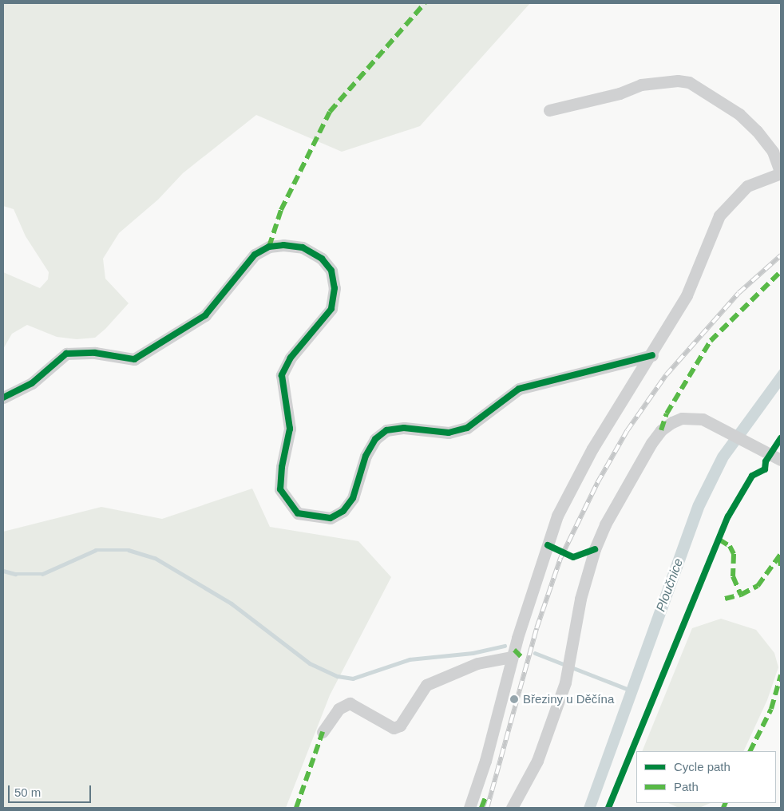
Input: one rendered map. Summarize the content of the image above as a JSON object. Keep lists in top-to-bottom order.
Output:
{
  "water": ["Ploučnice"],
  "places": ["Březiny u Děčína"],
  "legend": ["Cycle path", "Path"],
  "scale_bar": "50 m"
}
